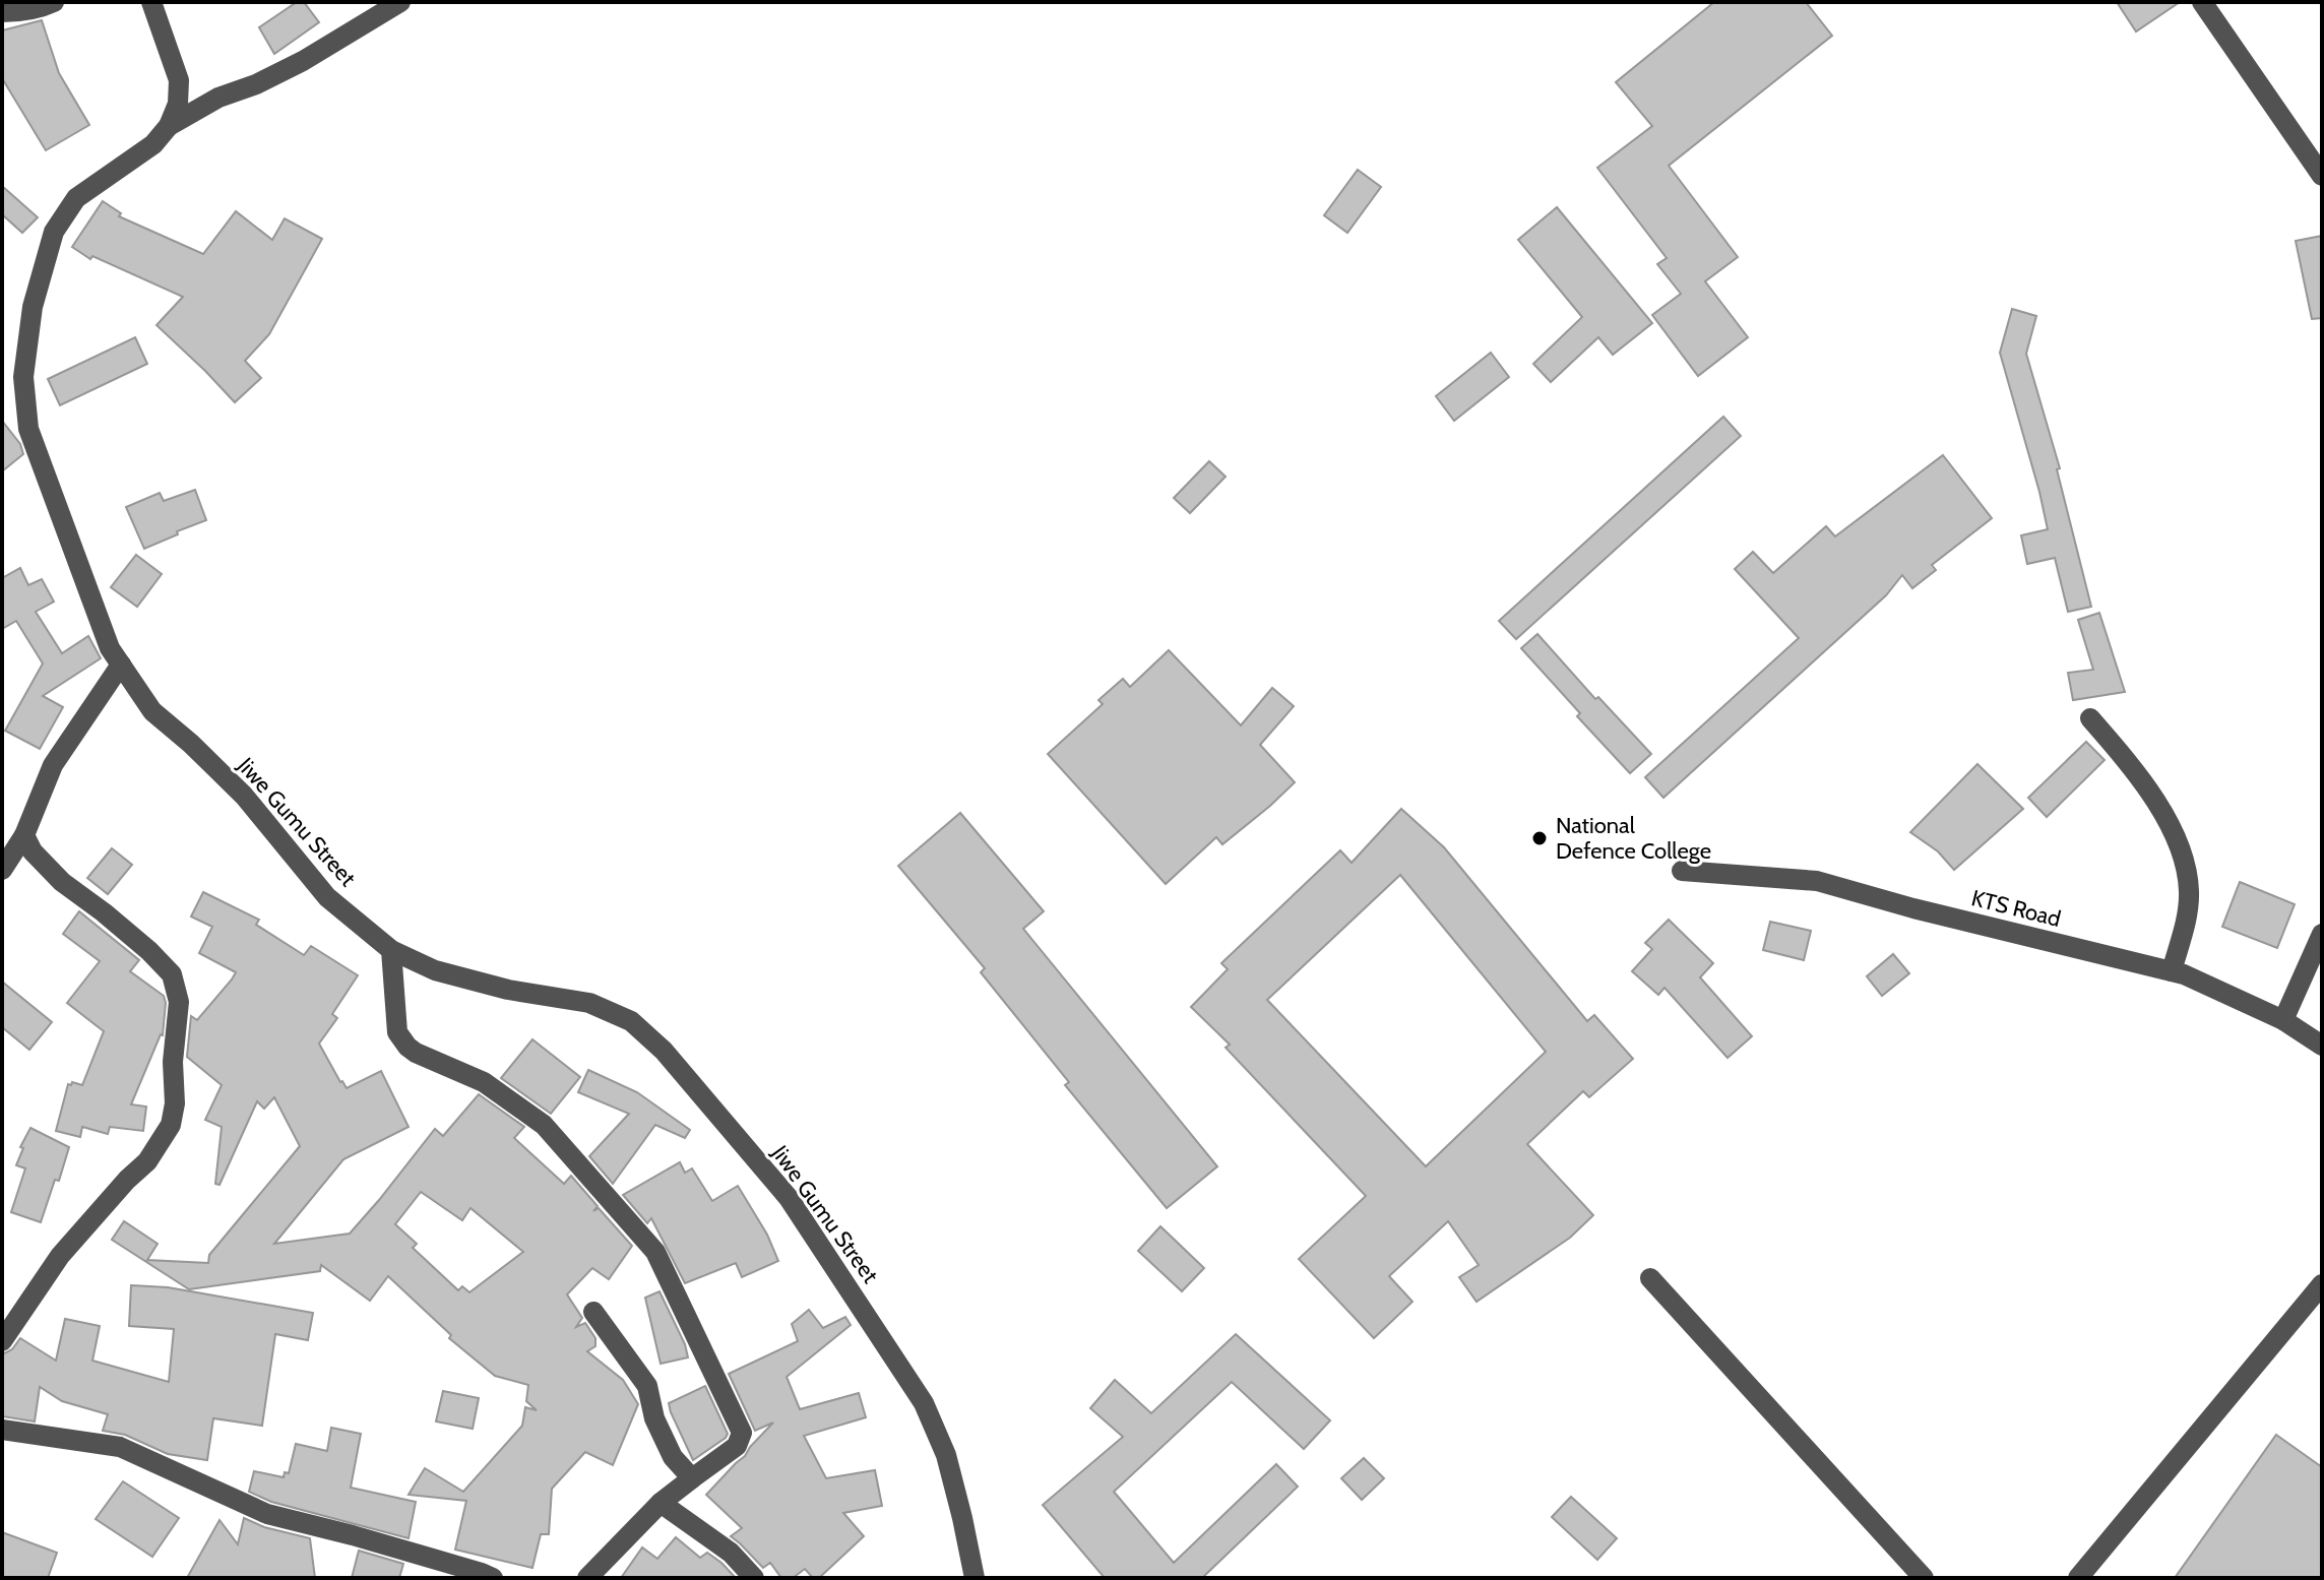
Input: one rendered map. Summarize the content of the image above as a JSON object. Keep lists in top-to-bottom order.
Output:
{
  "streets": {
    "street": ["Jiwe Gumu Street", "KTS Road"]
  },
  "places": ["National Defence College"]
}
